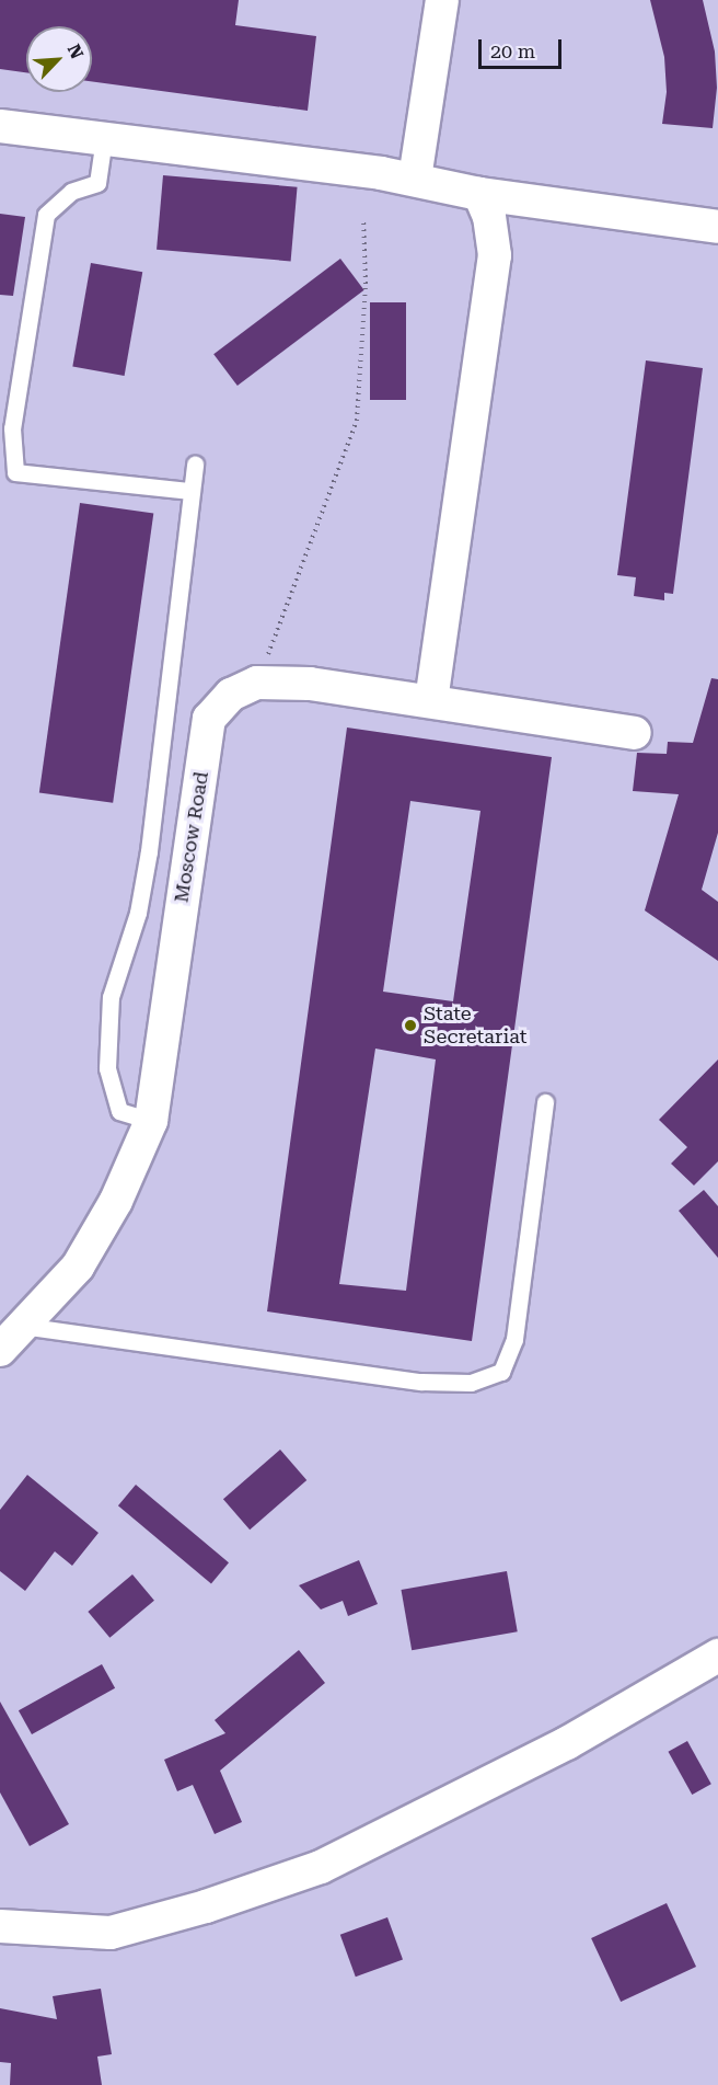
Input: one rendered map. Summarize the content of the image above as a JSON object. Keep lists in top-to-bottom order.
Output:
{
  "streets": {
    "street": ["Moscow Road"]
  },
  "places": ["State Secretariat"],
  "scale_bar": "20 m",
  "north": "top right"
}
